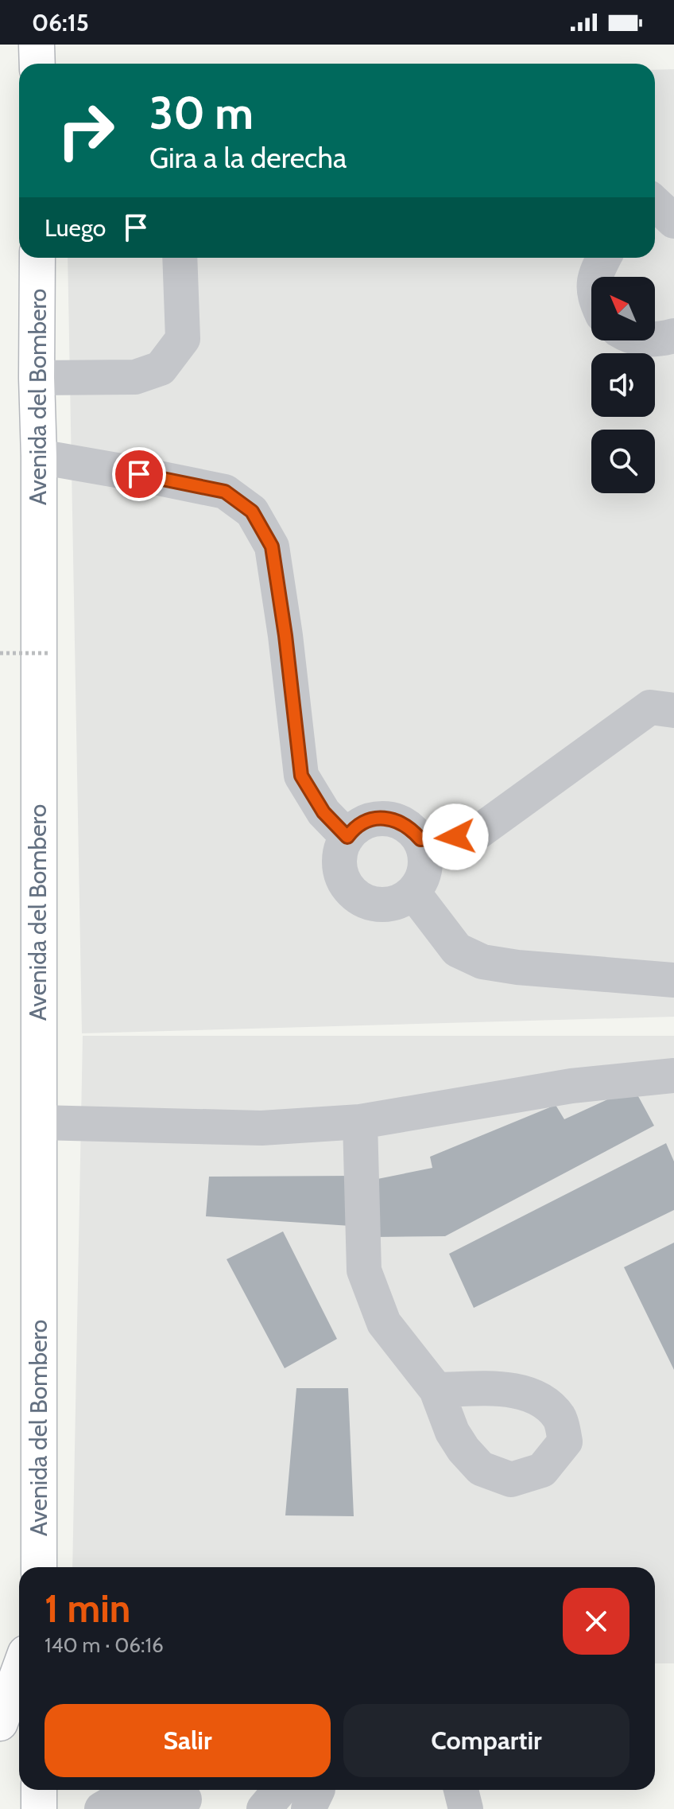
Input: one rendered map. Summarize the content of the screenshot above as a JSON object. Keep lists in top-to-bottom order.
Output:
{
  "streets": {
    "main road": ["Avenida del Bombero"]
  },
  "north": "top left",
  "page": {
    "status": "06:15",
    "turn": ["30 m", "Gira a la derecha"],
    "then": "Luego",
    "heading": ["1 min", "140 m · 06:16"],
    "buttons": ["Salir", "Compartir"]
  }
}
